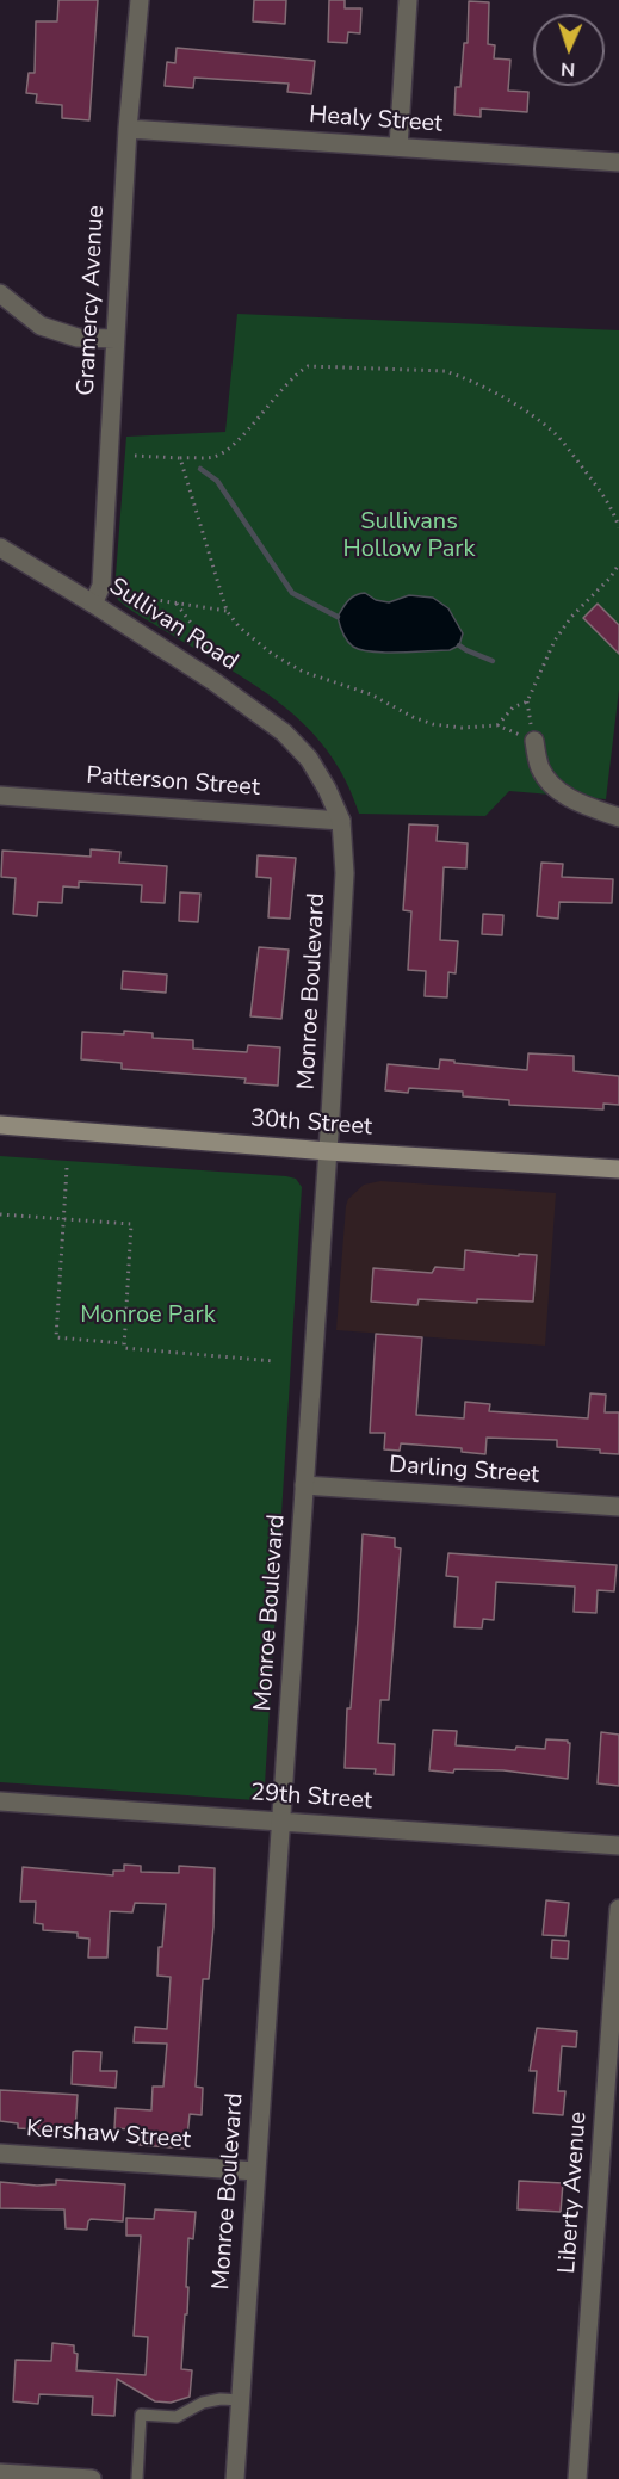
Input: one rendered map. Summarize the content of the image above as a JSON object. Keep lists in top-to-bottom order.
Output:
{
  "streets": {
    "main road": ["30th Street"],
    "street": [
      "Healy Street",
      "Gramercy Avenue",
      "Sullivan Road",
      "Patterson Street",
      "Monroe Boulevard",
      "Darling Street",
      "29th Street",
      "Kershaw Street",
      "Liberty Avenue"
    ]
  },
  "crossings": [
    ["Healy Street", "Gramercy Avenue"],
    ["Gramercy Avenue", "Sullivan Road"],
    ["Sullivan Road", "Monroe Boulevard"],
    ["Patterson Street", "Monroe Boulevard"],
    ["Monroe Boulevard", "30th Street"],
    ["Monroe Boulevard", "Darling Street"],
    ["Monroe Boulevard", "29th Street"],
    ["Monroe Boulevard", "Kershaw Street"]
  ],
  "parks": ["Sullivans Hollow Park", "Monroe Park"],
  "north": "bottom"
}
